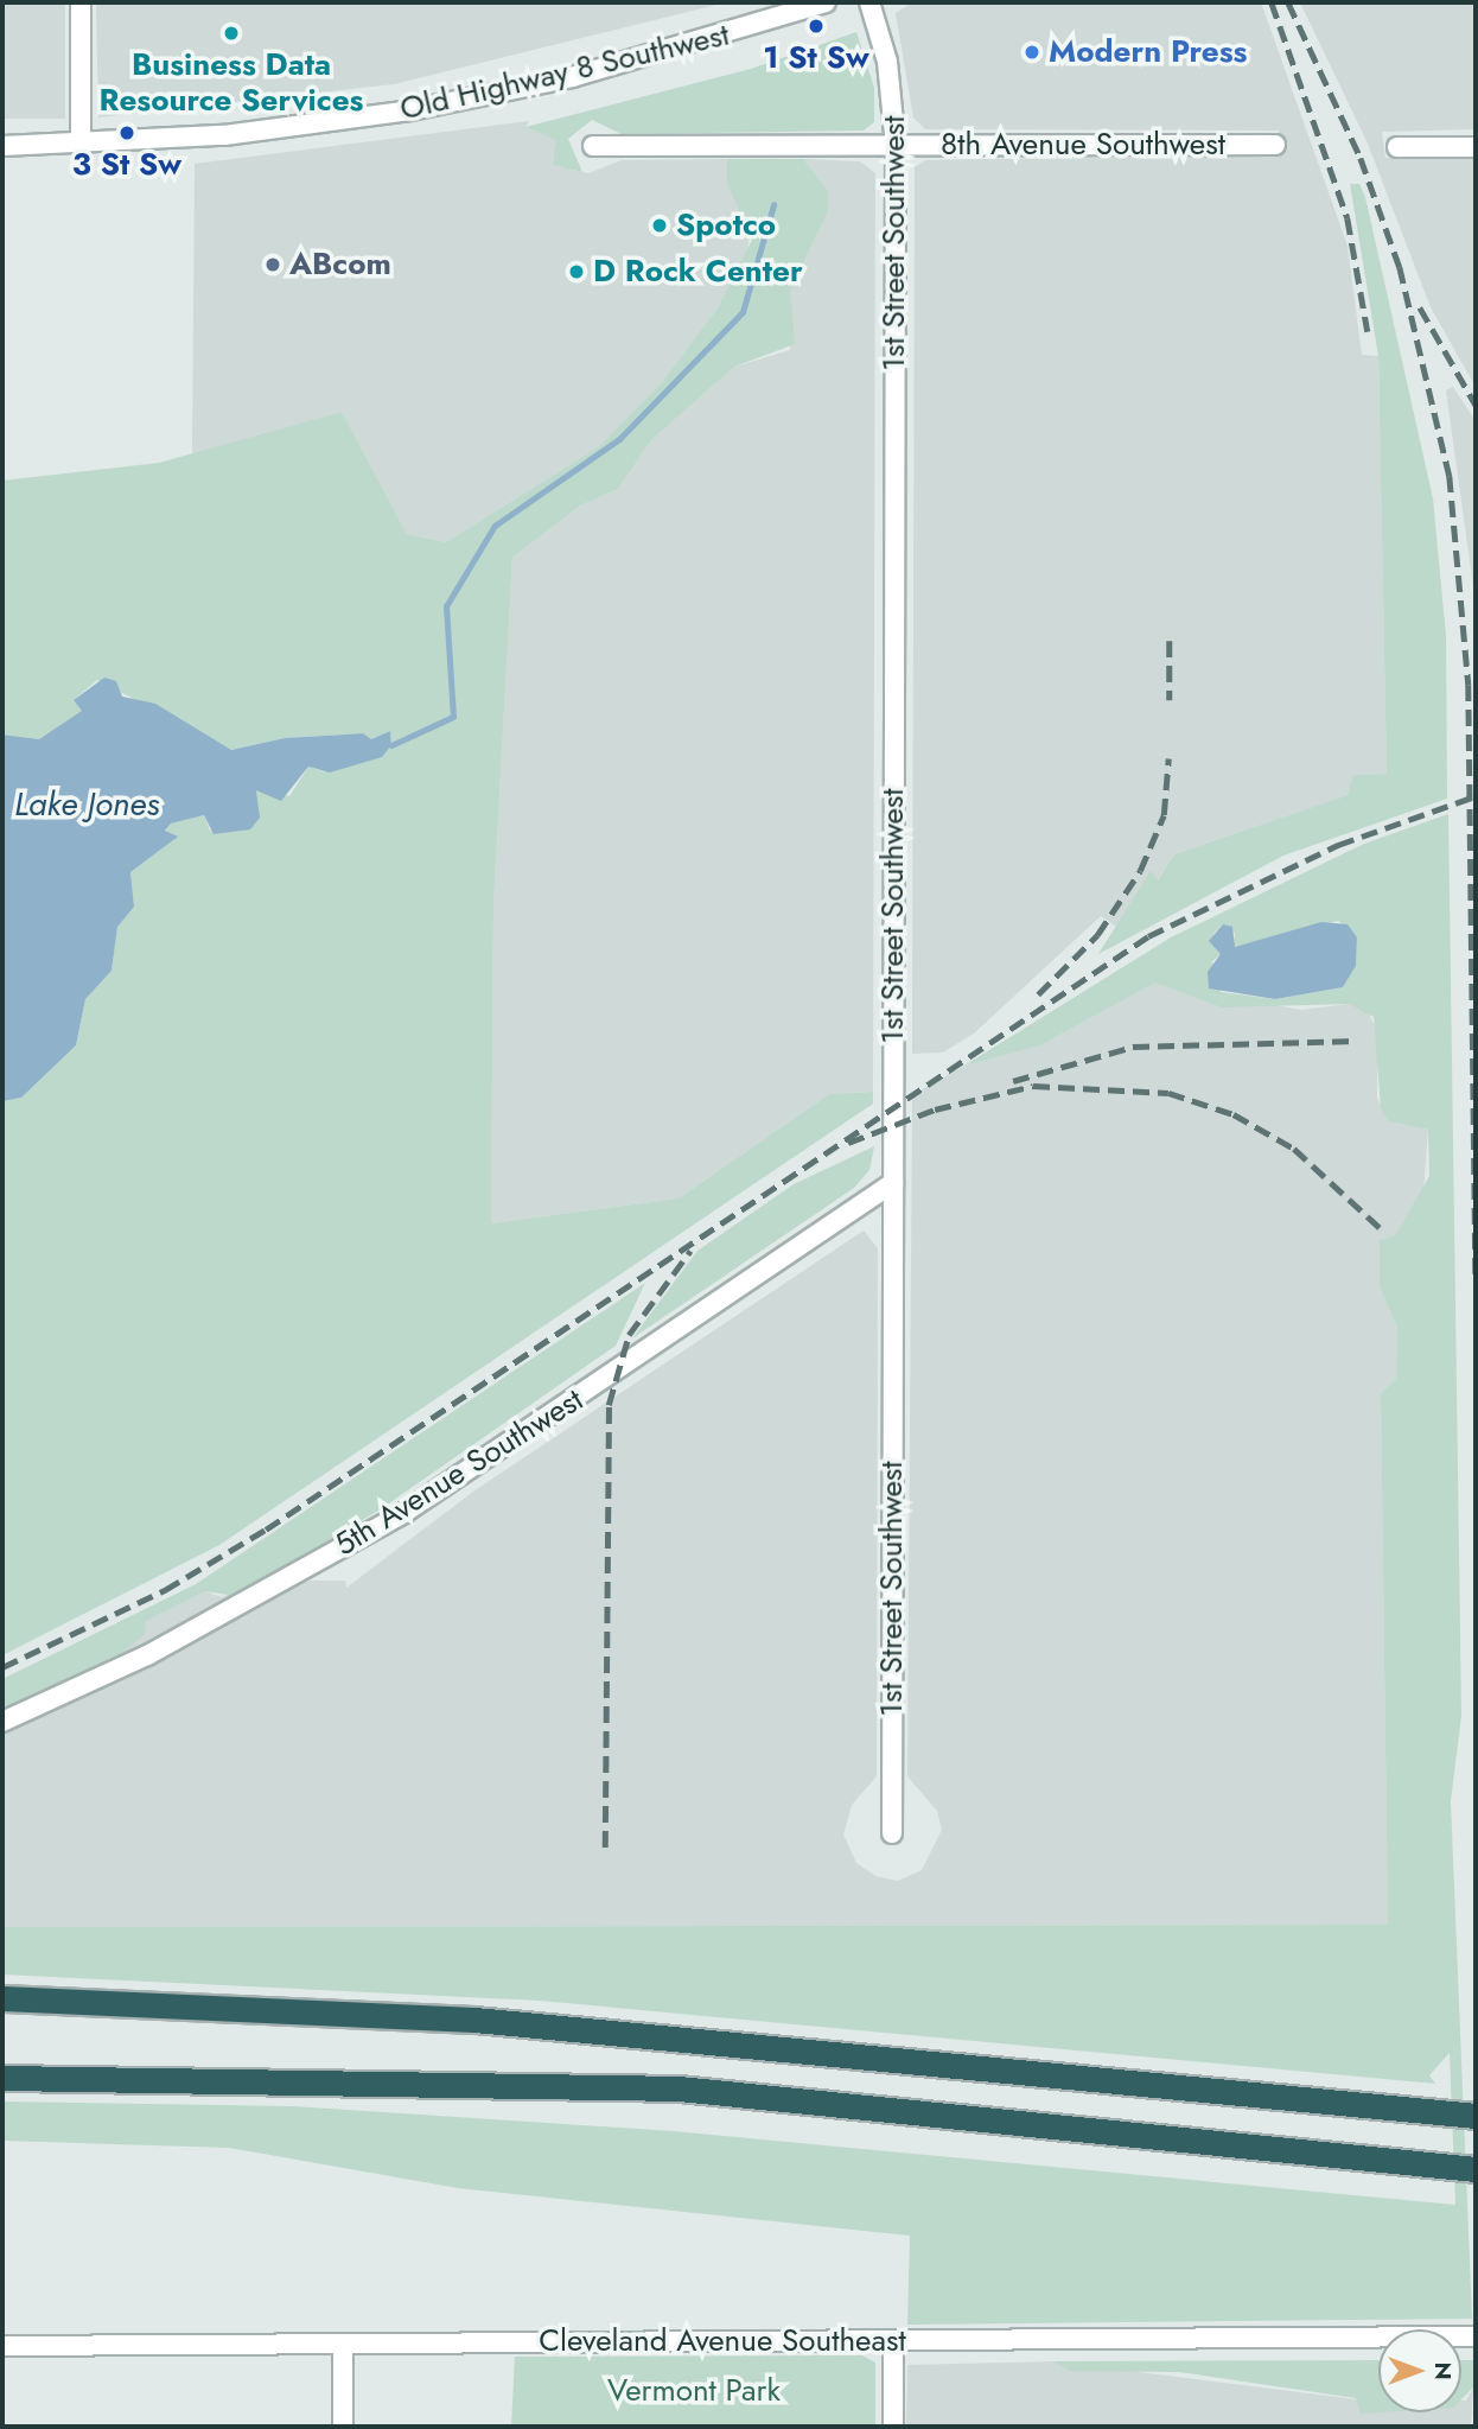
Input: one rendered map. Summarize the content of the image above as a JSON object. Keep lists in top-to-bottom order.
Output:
{
  "streets": {
    "street": [
      "Old Highway 8 Southwest",
      "8th Avenue Southwest",
      "1st Street Southwest",
      "5th Avenue Southwest",
      "Cleveland Avenue Southeast"
    ]
  },
  "crossings": [
    ["8th Avenue Southwest", "1st Street Southwest"],
    ["1st Street Southwest", "5th Avenue Southwest"]
  ],
  "water": ["Lake Jones"],
  "parks": ["Vermont Park"],
  "places": [
    "1 St Sw",
    "Business Data Resource Services",
    "Modern Press",
    "3 St Sw",
    "Spotco",
    "ABcom",
    "D Rock Center"
  ],
  "north": "right"
}
